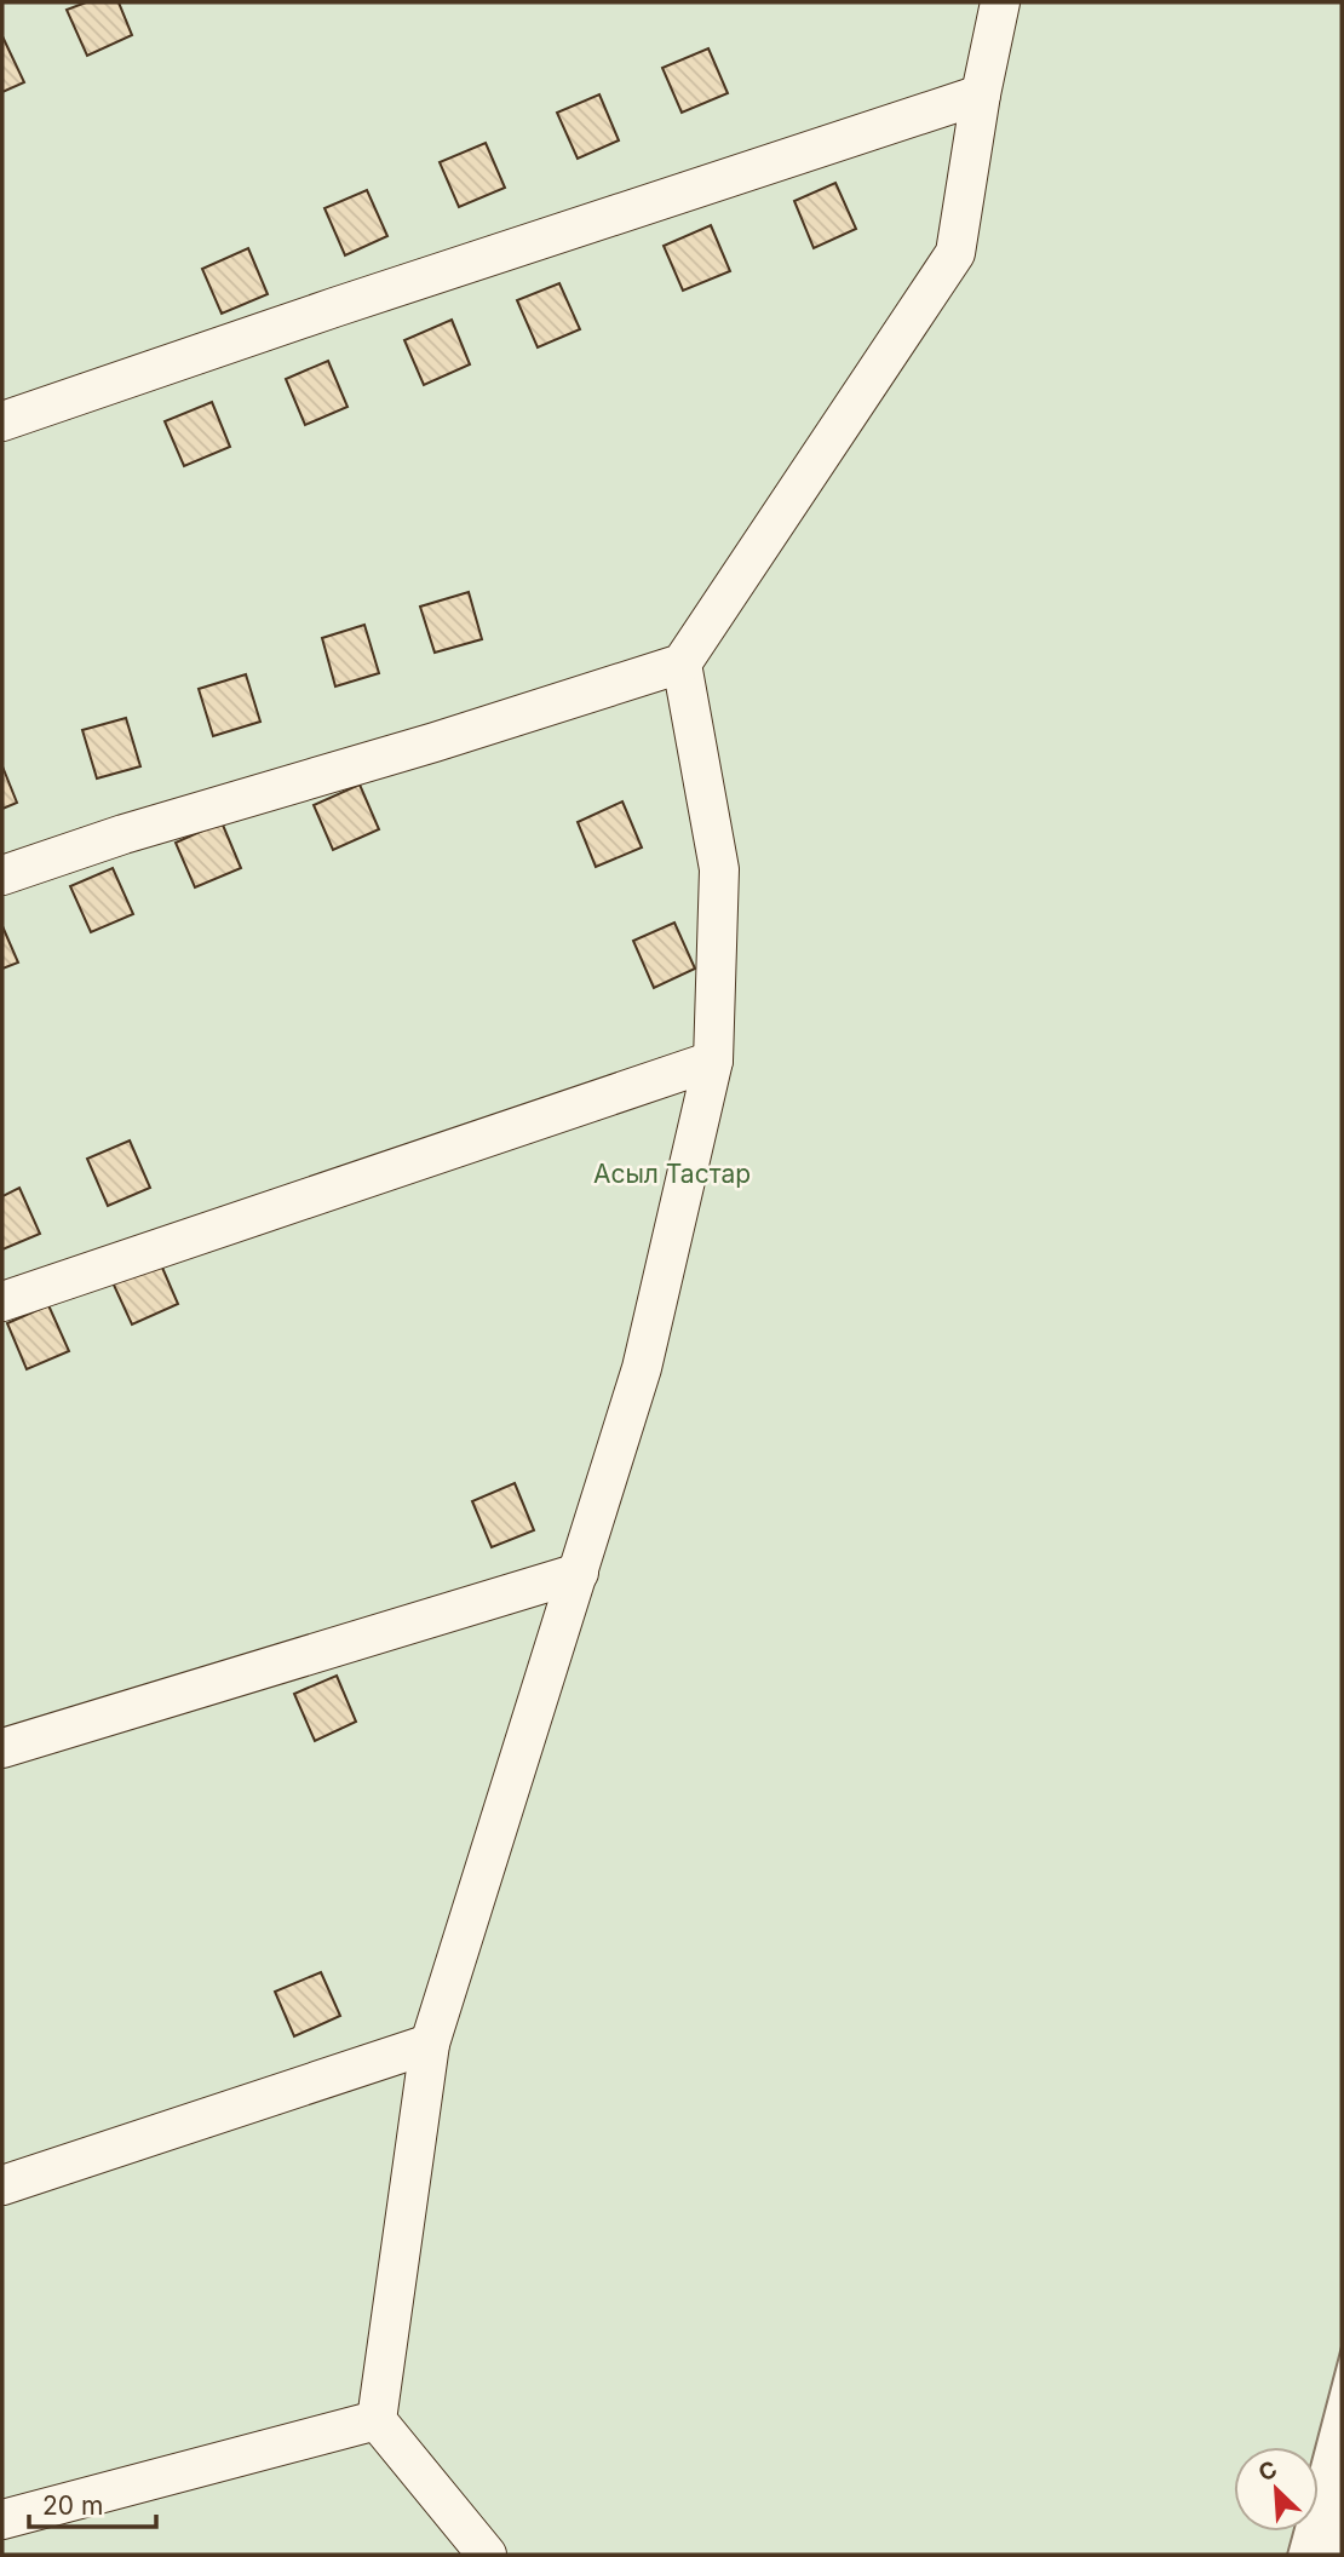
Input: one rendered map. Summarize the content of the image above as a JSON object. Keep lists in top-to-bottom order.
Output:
{
  "parks": ["Асыл Тастар"],
  "scale_bar": "20 m",
  "north": "top left"
}
